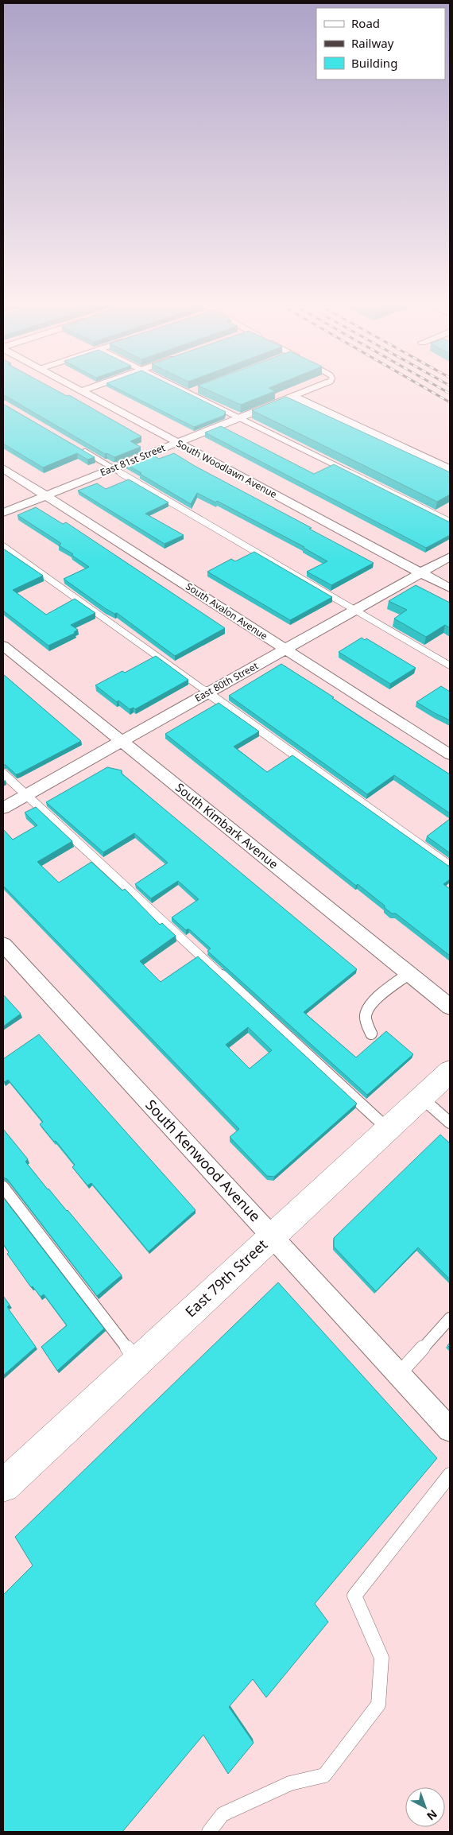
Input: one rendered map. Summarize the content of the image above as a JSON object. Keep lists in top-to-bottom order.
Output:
{
  "streets": {
    "main road": ["East 79th Street"],
    "street": [
      "East 81st Street",
      "South Woodlawn Avenue",
      "South Avalon Avenue",
      "East 80th Street",
      "South Kimbark Avenue",
      "South Kenwood Avenue"
    ]
  },
  "crossings": [
    ["East 81st Street", "South Woodlawn Avenue"],
    ["East 81st Street", "South Avalon Avenue"],
    ["South Woodlawn Avenue", "East 80th Street"],
    ["South Avalon Avenue", "East 80th Street"],
    ["East 80th Street", "South Kimbark Avenue"],
    ["South Kenwood Avenue", "East 79th Street"]
  ],
  "legend": ["Road", "Railway", "Building"],
  "north": "bottom right"
}
